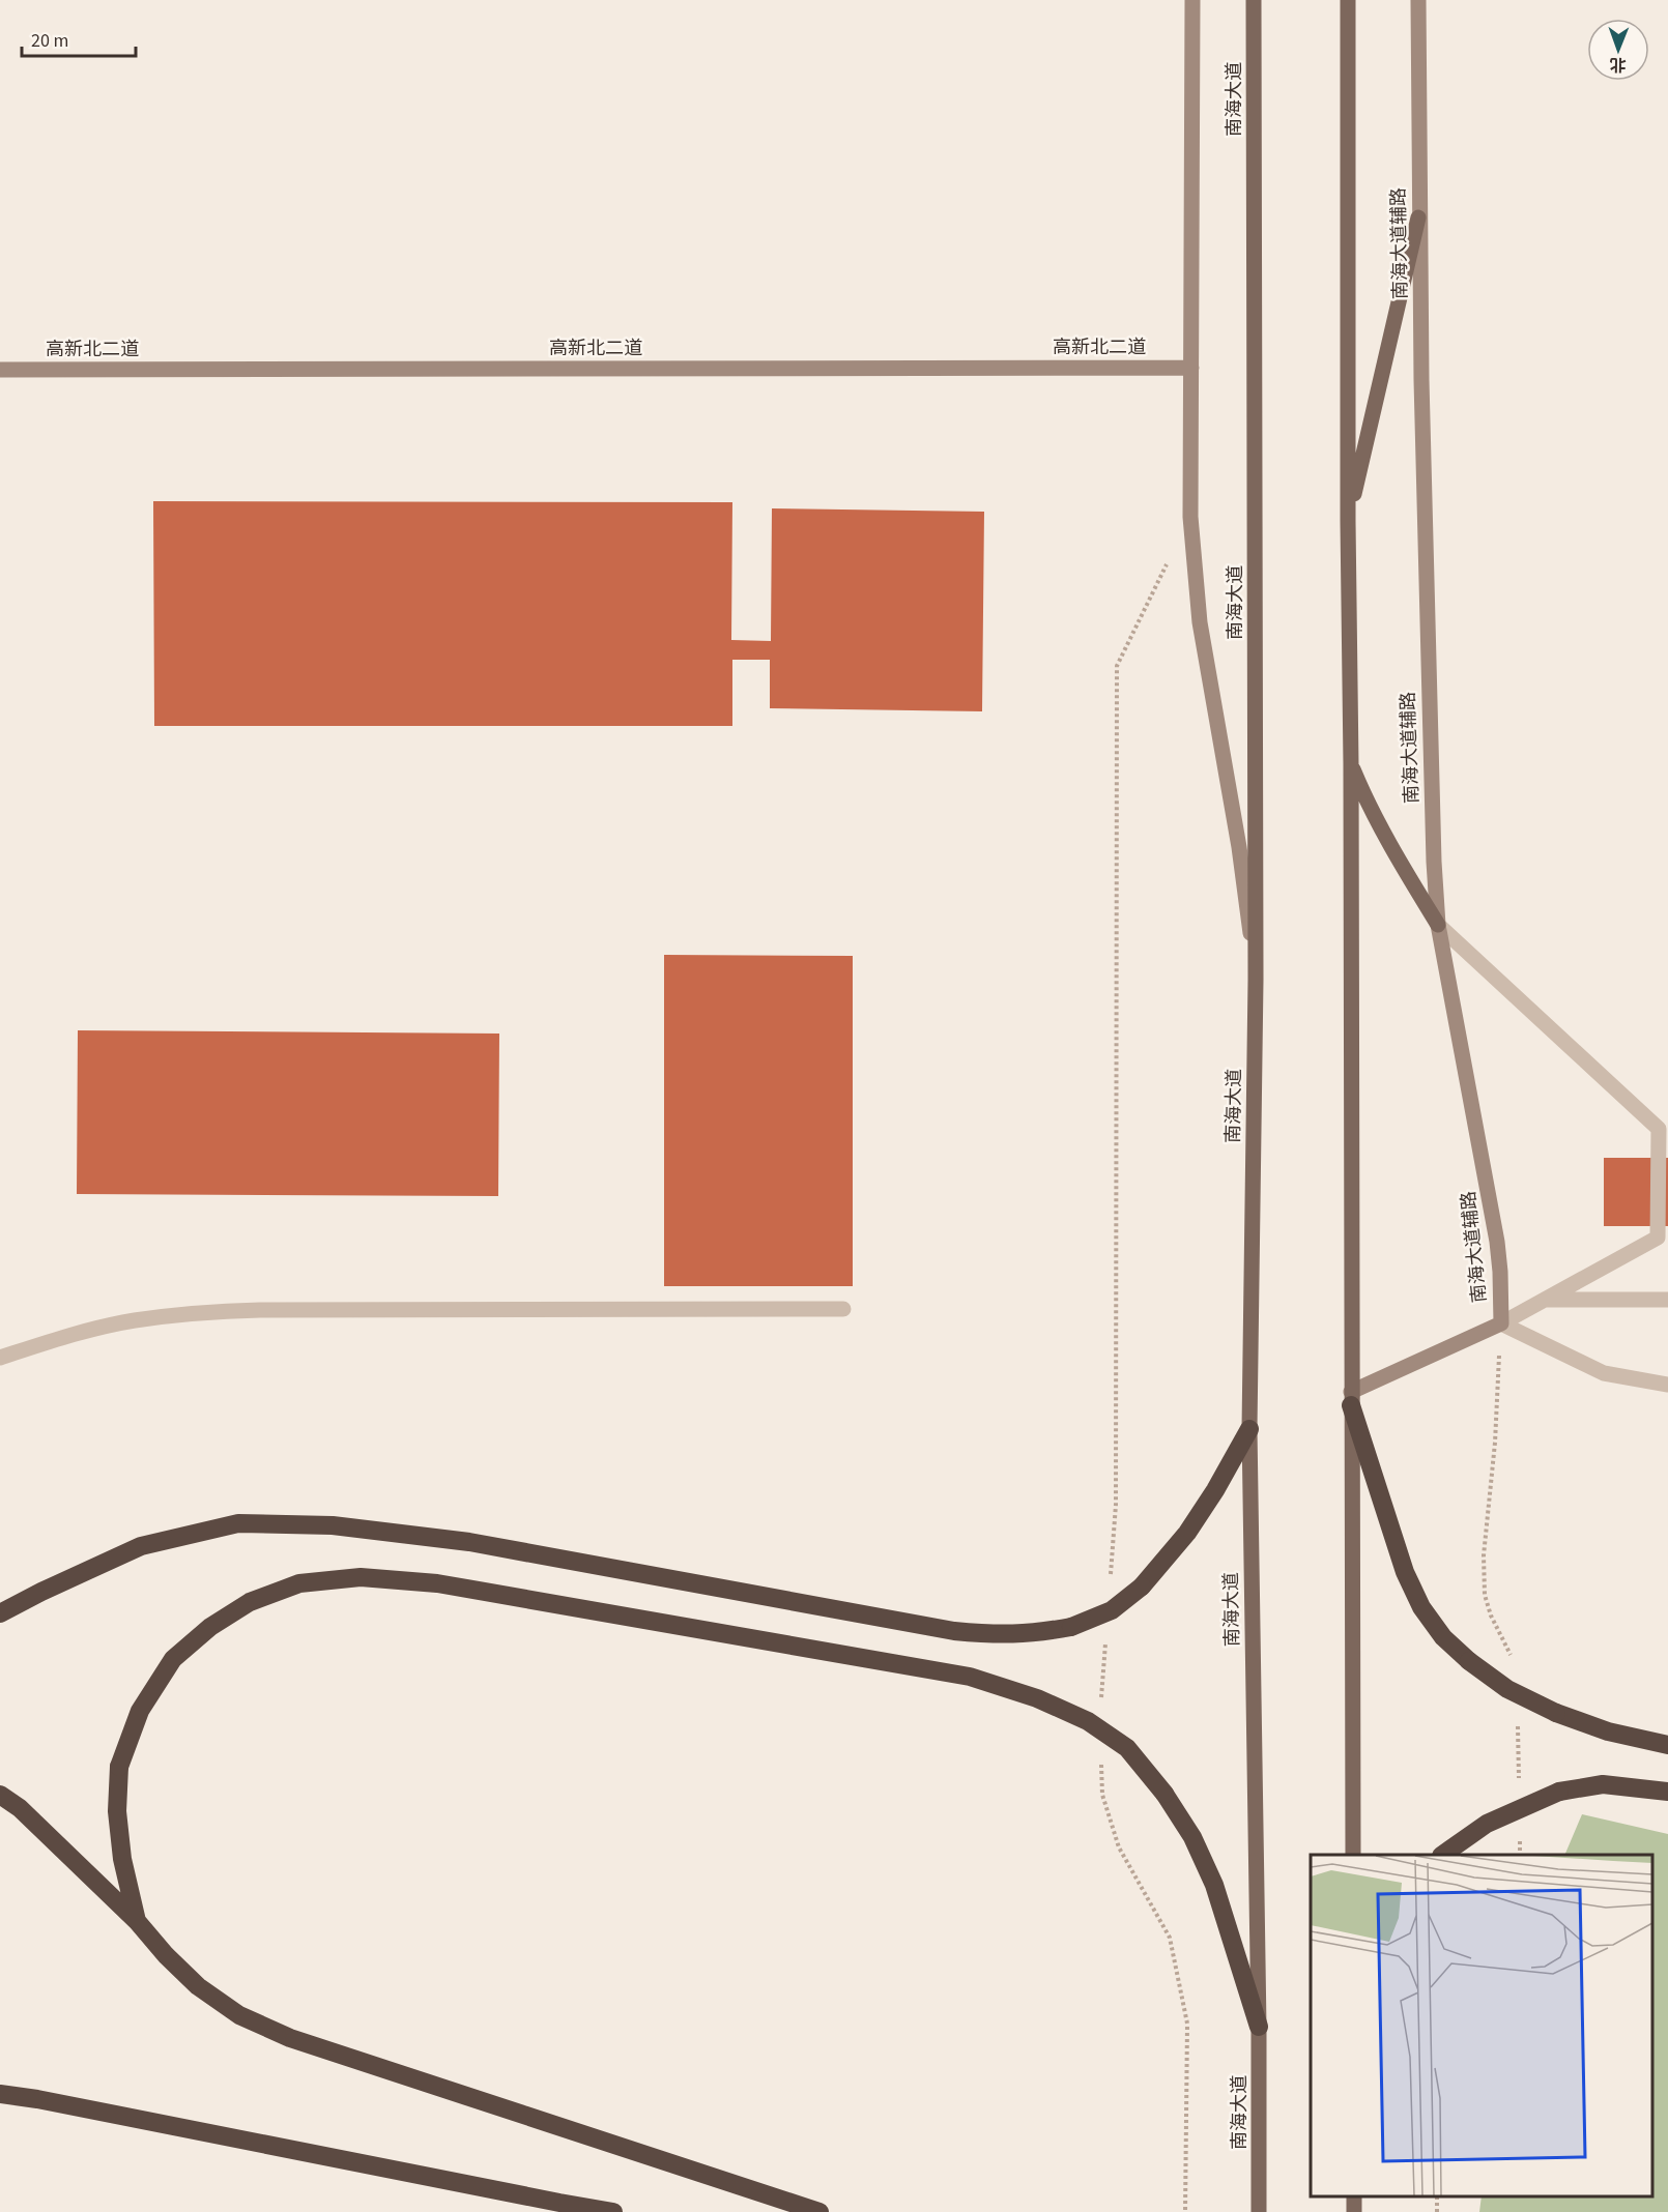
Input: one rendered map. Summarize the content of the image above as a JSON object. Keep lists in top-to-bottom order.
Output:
{
  "streets": {
    "main road": ["南海大道", "南海大道辅路", "高新北二道"]
  },
  "scale_bar": "20 m",
  "north": "bottom"
}
